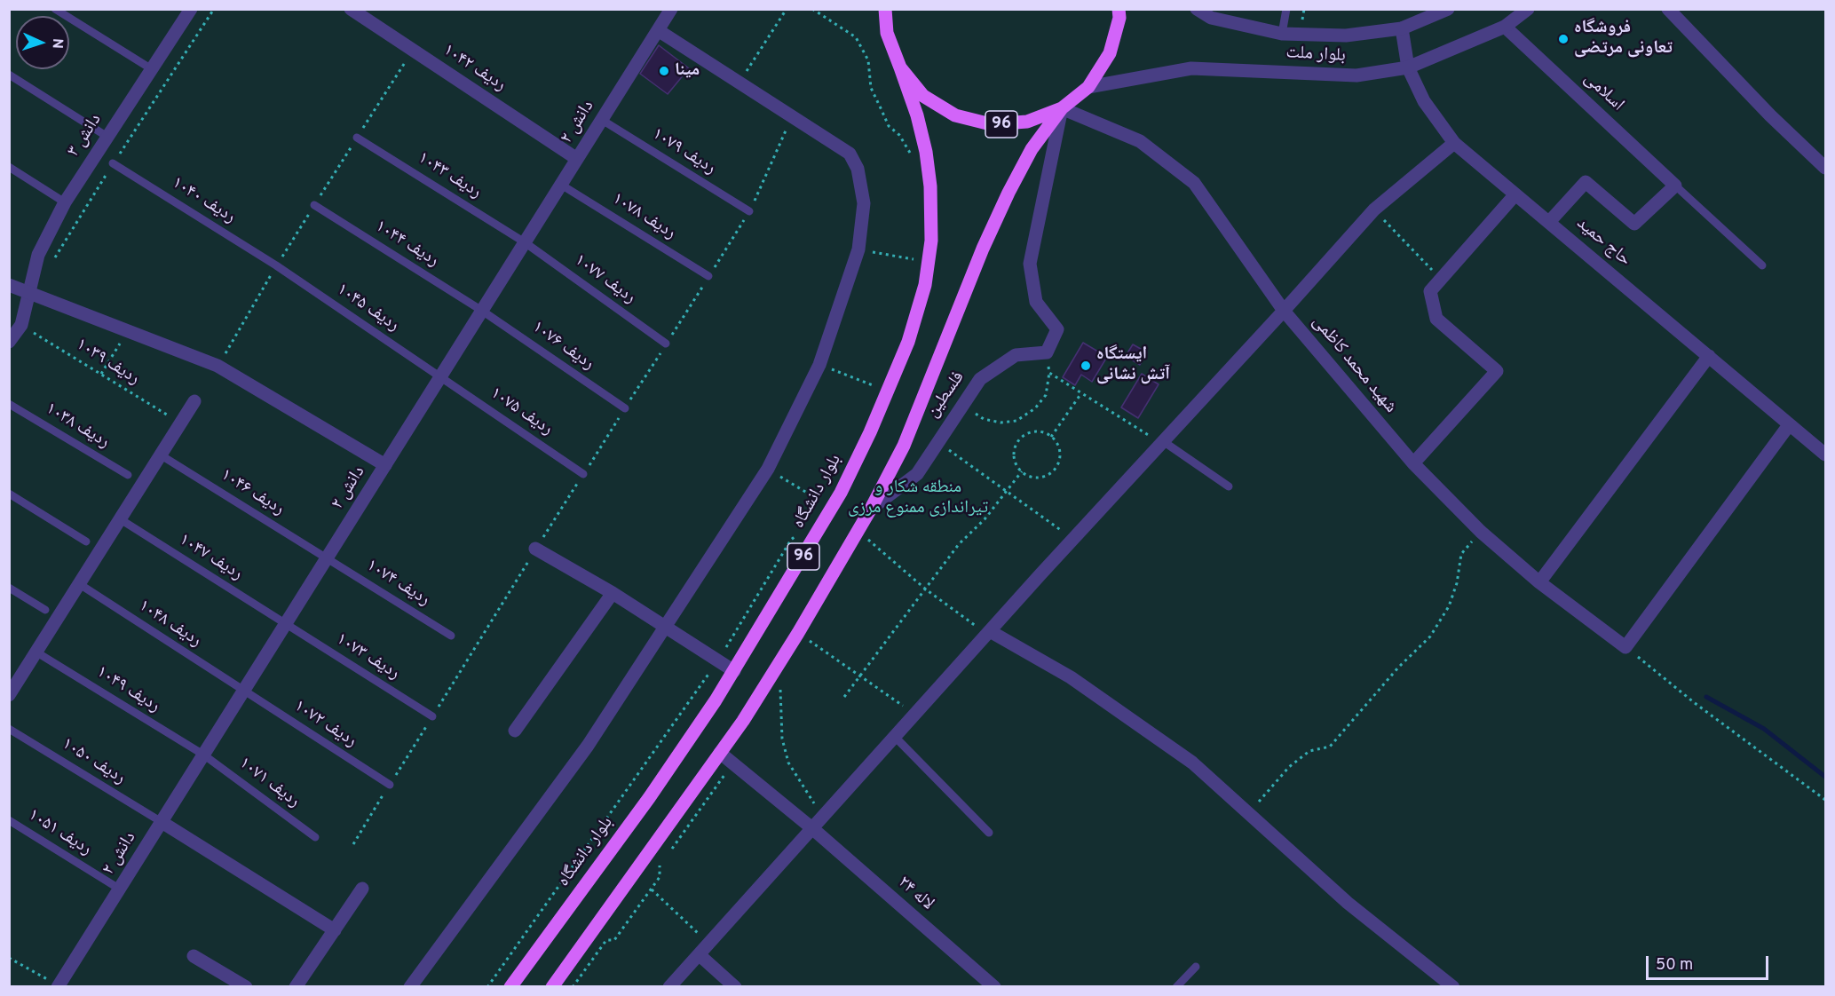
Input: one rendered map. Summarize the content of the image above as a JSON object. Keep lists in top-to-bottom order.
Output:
{
  "streets": {
    "main road": ["96", "بلوار دانشگاه"],
    "street": [
      "بلوار ملت",
      "ردیف ۱۰۴۲",
      "اسلامی",
      "دانش ۲",
      "دانش ۳",
      "حاج حمید",
      "شهید محمد کاظمی",
      "فلسطین",
      "لاله ۲۴"
    ],
    "lane": [
      "ردیف ۱۰۷۹",
      "ردیف ۱۰۴۳",
      "ردیف ۱۰۴۰",
      "ردیف ۱۰۷۸",
      "ردیف ۱۰۴۴",
      "ردیف ۱۰۷۷",
      "ردیف ۱۰۴۵",
      "ردیف ۱۰۷۶",
      "ردیف ۱۰۷۵",
      "ردیف ۱۰۳۸",
      "ردیف ۱۰۴۶",
      "ردیف ۱۰۴۷",
      "ردیف ۱۰۷۴",
      "ردیف ۱۰۴۸",
      "ردیف ۱۰۷۳",
      "ردیف ۱۰۴۹",
      "ردیف ۱۰۷۲",
      "ردیف ۱۰۵۰",
      "ردیف ۱۰۷۱",
      "ردیف ۱۰۵۱"
    ],
    "path": ["ردیف ۱۰۳۹"]
  },
  "crossings": [
    ["بلوار ملت", "اسلامی"],
    ["بلوار ملت", "96"],
    ["بلوار ملت", "حاج حمید"],
    ["ردیف ۱۰۴۲", "دانش ۲"],
    ["دانش ۲", "ردیف ۱۰۷۹"],
    ["دانش ۲", "ردیف ۱۰۴۳"],
    ["دانش ۲", "ردیف ۱۰۷۸"],
    ["دانش ۲", "ردیف ۱۰۴۴"],
    ["دانش ۲", "ردیف ۱۰۷۷"],
    ["دانش ۲", "ردیف ۱۰۴۵"],
    ["دانش ۲", "ردیف ۱۰۷۶"],
    ["دانش ۲", "ردیف ۱۰۷۵"],
    ["دانش ۲", "ردیف ۱۰۴۶"],
    ["دانش ۲", "ردیف ۱۰۴۷"],
    ["دانش ۲", "ردیف ۱۰۷۴"],
    ["دانش ۲", "ردیف ۱۰۴۸"],
    ["دانش ۲", "ردیف ۱۰۷۳"],
    ["دانش ۲", "ردیف ۱۰۴۹"],
    ["دانش ۲", "ردیف ۱۰۷۲"],
    ["دانش ۲", "ردیف ۱۰۵۰"],
    ["دانش ۲", "ردیف ۱۰۷۱"],
    ["دانش ۲", "ردیف ۱۰۵۱"],
    ["96", "شهید محمد کاظمی"],
    ["96", "فلسطین"],
    ["96", "بلوار دانشگاه"],
    ["96", "لاله ۲۴"],
    ["دانش ۳", "ردیف ۱۰۳۹"],
    ["ردیف ۱۰۴۳", "ردیف ۱۰۷۷"],
    ["ردیف ۱۰۴۰", "ردیف ۱۰۴۵"],
    ["ردیف ۱۰۴۴", "ردیف ۱۰۷۶"],
    ["ردیف ۱۰۴۵", "ردیف ۱۰۷۵"],
    ["ردیف ۱۰۴۶", "ردیف ۱۰۷۴"],
    ["ردیف ۱۰۴۷", "ردیف ۱۰۷۳"],
    ["ردیف ۱۰۴۸", "ردیف ۱۰۷۲"],
    ["ردیف ۱۰۴۹", "ردیف ۱۰۷۱"]
  ],
  "parks": ["منطقه شکار و تیراندازی ممنوع مرزی"],
  "places": ["فروشگاه تعاونی مرتضی", "مینا", "ایستگاه آتش نشانی"],
  "scale_bar": "50 m",
  "north": "right"
}
